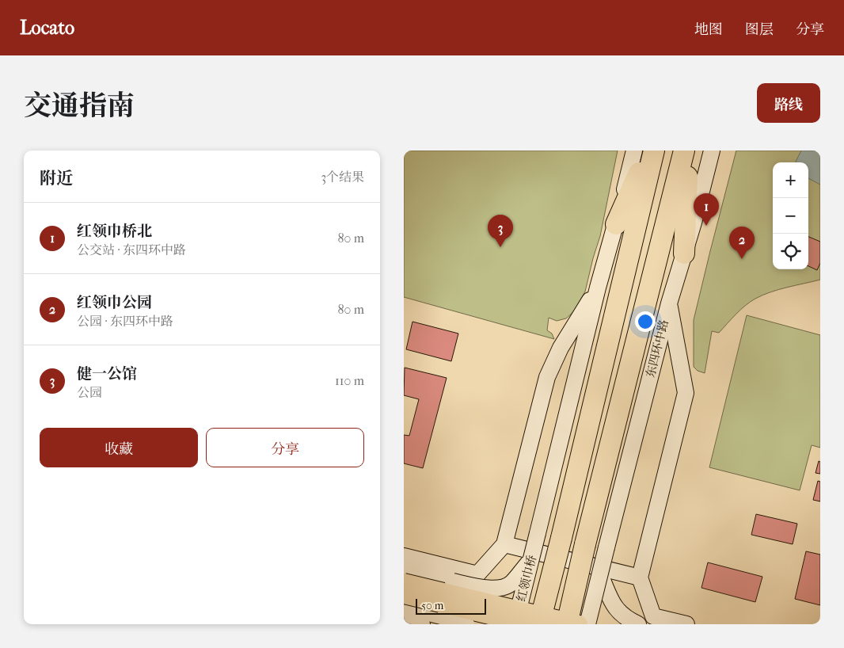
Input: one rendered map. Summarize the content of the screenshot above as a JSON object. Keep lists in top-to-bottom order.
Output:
{
  "streets": {
    "highway": ["东四环中路", "红领巾桥"]
  },
  "scale_bar": "50 m",
  "page": {
    "header": "Locato",
    "nav": ["地图", "图层", "分享"],
    "title": "交通指南",
    "buttons": [
      "路线",
      ["收藏", "分享"]
    ],
    "heading": ["附近", "3个结果"],
    "map_buttons": ["+", "−"],
    "pins": ["1", "3", "2"],
    "list": [
      {
        "mark": "1",
        "name": "红领巾桥北",
        "note": "公交站 · 东四环中路",
        "value": "80 m"
      },
      {
        "mark": "2",
        "name": "红领巾公园",
        "note": "公园 · 东四环中路",
        "value": "80 m"
      },
      {
        "mark": "3",
        "name": "健一公馆",
        "note": "公园",
        "value": "110 m"
      }
    ],
    "scale": "50 m"
  }
}
